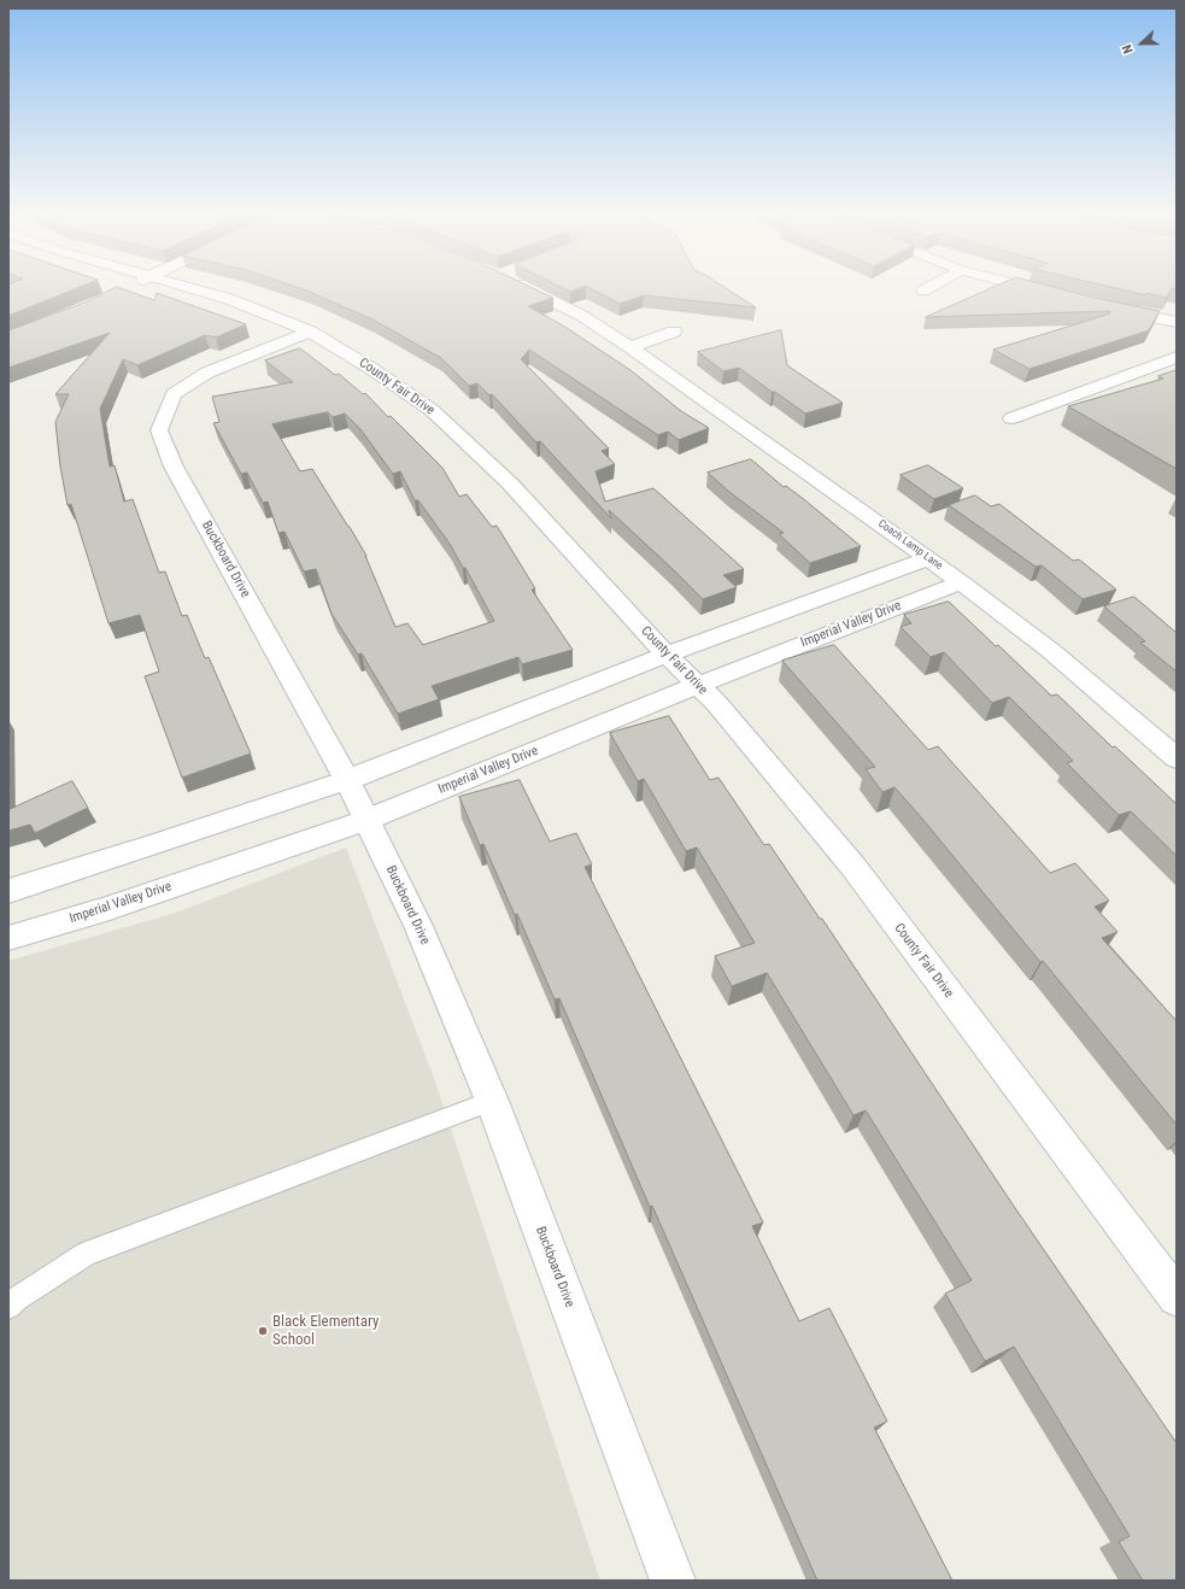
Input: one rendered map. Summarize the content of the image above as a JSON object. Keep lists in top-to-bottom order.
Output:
{
  "streets": {
    "street": [
      "County Fair Drive",
      "Coach Lamp Lane",
      "Buckboard Drive",
      "Imperial Valley Drive"
    ]
  },
  "crossings": [
    ["County Fair Drive", "Buckboard Drive"],
    ["County Fair Drive", "Imperial Valley Drive"],
    ["Coach Lamp Lane", "Imperial Valley Drive"],
    ["Buckboard Drive", "Imperial Valley Drive"]
  ],
  "places": ["Black Elementary School"],
  "north": "left"
}
